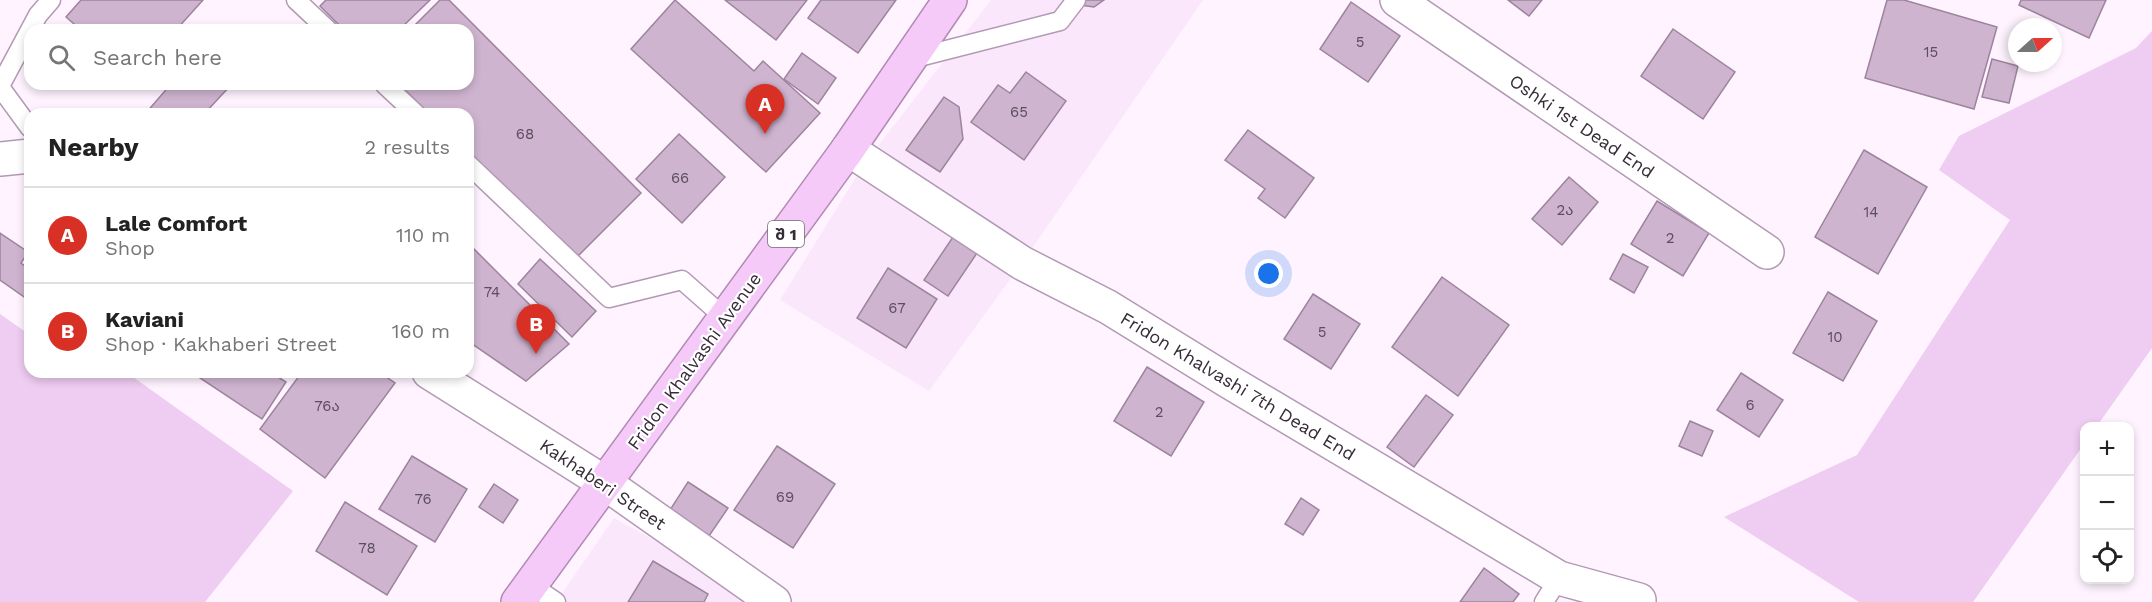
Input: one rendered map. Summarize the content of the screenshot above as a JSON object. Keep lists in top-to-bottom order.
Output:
{
  "streets": {
    "highway": ["შ 1", "Fridon Khalvashi Avenue"],
    "street": ["Oshki 1st Dead End", "Fridon Khalvashi 7th Dead End", "Kakhaberi Street"]
  },
  "crossings": [
    ["Fridon Khalvashi Avenue", "Fridon Khalvashi 7th Dead End"],
    ["Fridon Khalvashi Avenue", "Kakhaberi Street"]
  ],
  "house_numbers": [
    "5",
    "15",
    "65",
    "68",
    "66",
    "2ა",
    "14",
    "2",
    "74",
    "67",
    "5",
    "10",
    "6",
    "76ა",
    "2",
    "69",
    "76",
    "78"
  ],
  "north": "right",
  "page": {
    "search": "Search here",
    "pins": ["A", "B"],
    "heading": ["Nearby", "2 results"],
    "list": [
      {
        "mark": "A",
        "name": "Lale Comfort",
        "note": "Shop",
        "value": "110 m"
      },
      {
        "mark": "B",
        "name": "Kaviani",
        "note": "Shop · Kakhaberi Street",
        "value": "160 m"
      }
    ],
    "map_buttons": ["+", "−"]
  }
}
